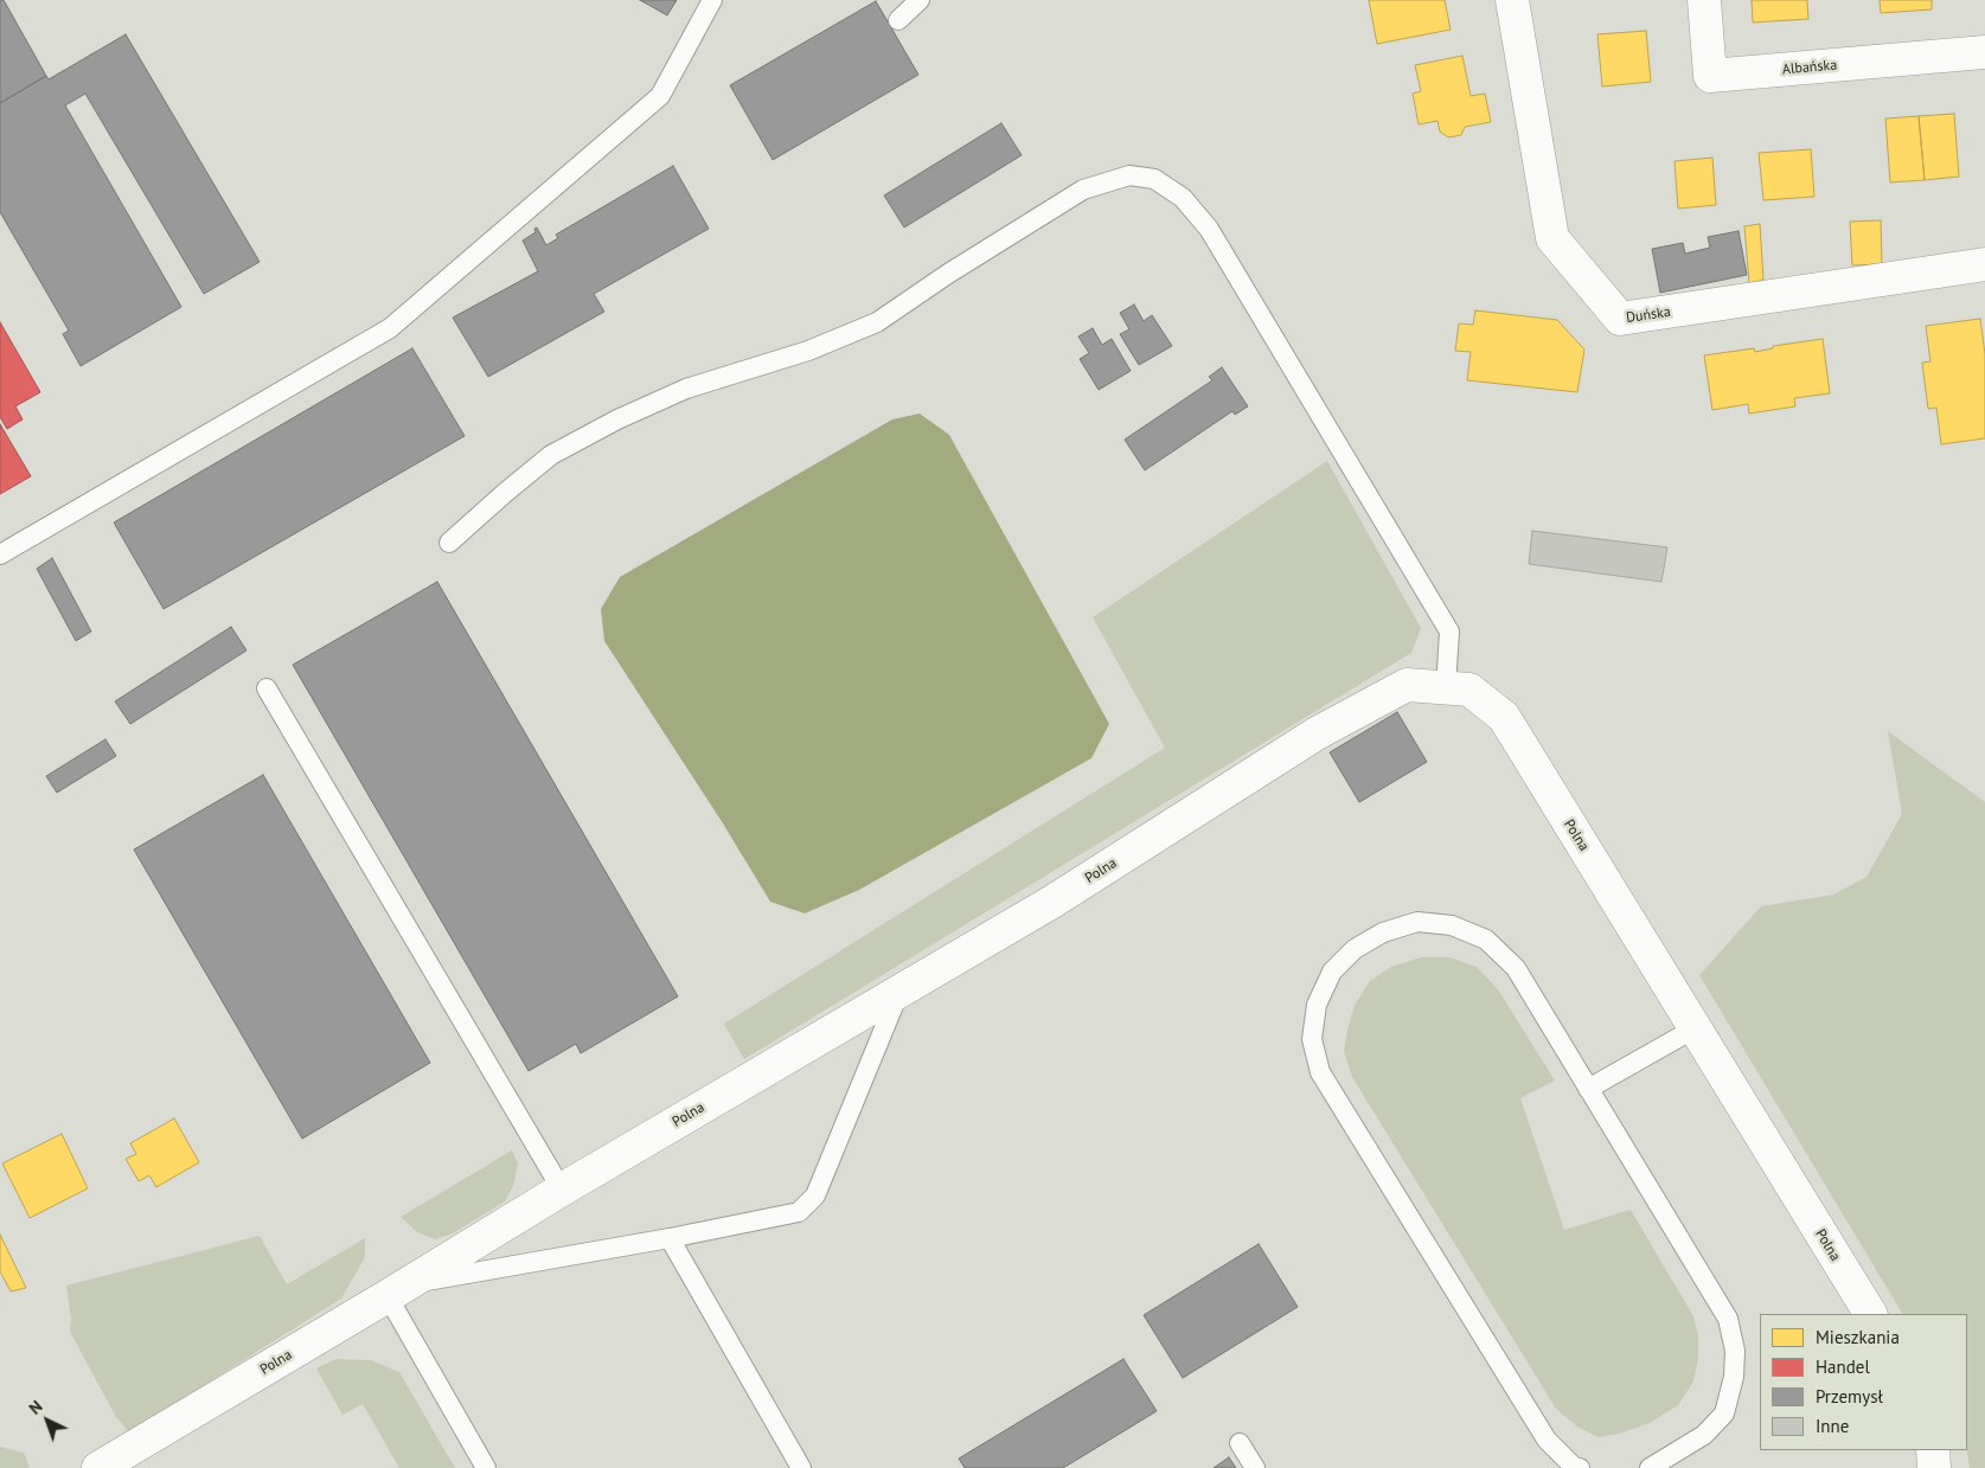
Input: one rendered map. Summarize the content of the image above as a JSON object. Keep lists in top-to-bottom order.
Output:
{
  "streets": {
    "street": ["Albańska", "Duńska", "Polna"]
  },
  "legend": [
    "Mieszkania",
    "Handel",
    "Przemysł",
    "Inne"
  ],
  "north": "top left"
}
